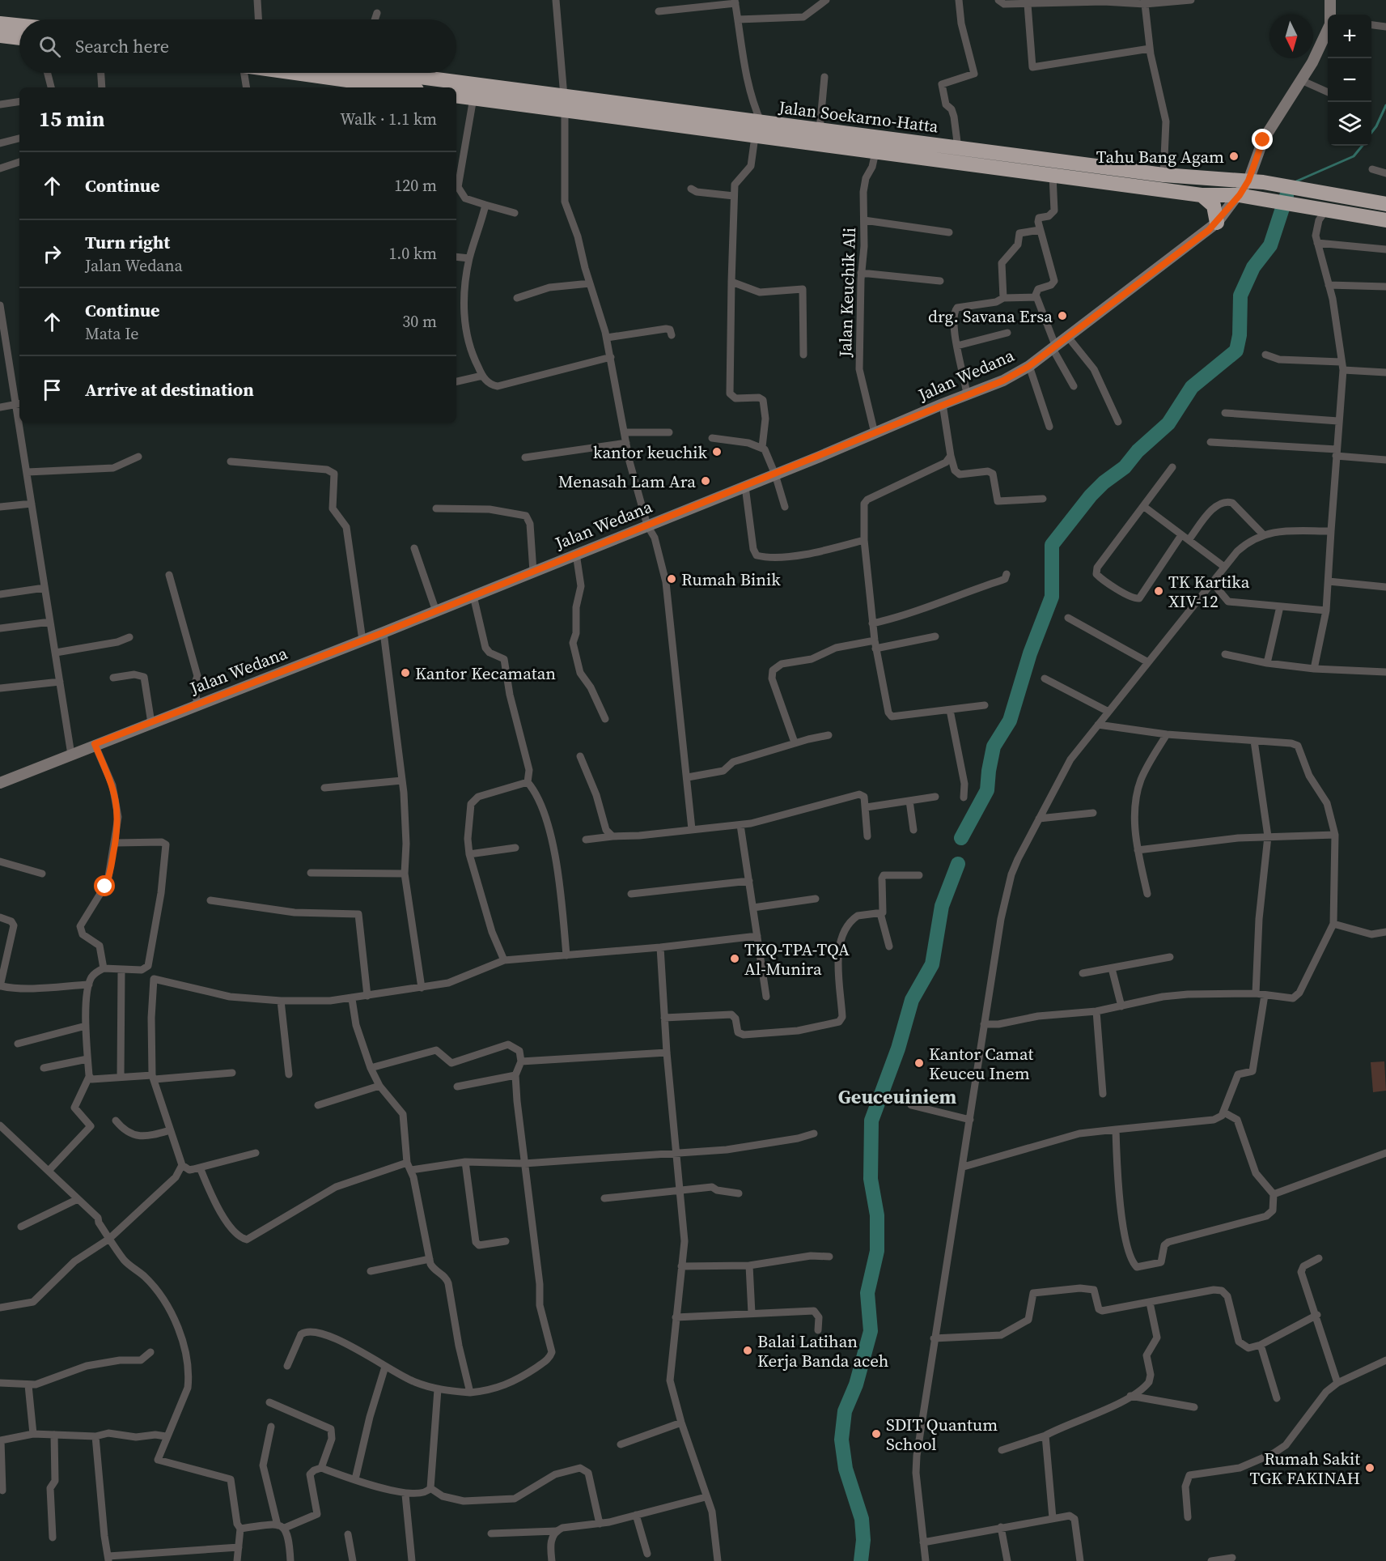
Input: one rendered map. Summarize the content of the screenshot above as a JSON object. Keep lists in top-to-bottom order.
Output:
{
  "streets": {
    "highway": ["Jalan Soekarno-Hatta"],
    "street": ["Jalan Keuchik Ali", "Jalan Wedana"]
  },
  "crossings": [
    ["Jalan Soekarno-Hatta", "Jalan Keuchik Ali"],
    ["Jalan Soekarno-Hatta", "Jalan Wedana"],
    ["Jalan Keuchik Ali", "Jalan Wedana"]
  ],
  "districts": ["Geuceuiniem"],
  "places": [
    "Tahu Bang Agam",
    "drg. Savana Ersa",
    "kantor keuchik",
    "Menasah Lam Ara",
    "Rumah Binik",
    "TK Kartika XIV-12",
    "Kantor Kecamatan",
    "TKQ-TPA-TQA Al-Munira",
    "Kantor Camat Keuceu Inem",
    "Balai Latihan Kerja Banda aceh",
    "SDIT Quantum School",
    "Rumah Sakit TGK FAKINAH"
  ],
  "north": "bottom",
  "page": {
    "map_buttons": ["+", "−"],
    "search": "Search here",
    "heading": ["15 min", "Walk · 1.1 km"],
    "list": [
      ["Continue", "120 m"],
      ["Turn right", "Jalan Wedana", "1.0 km"],
      ["Continue", "Mata Ie", "30 m"],
      "Arrive at destination"
    ]
  }
}
